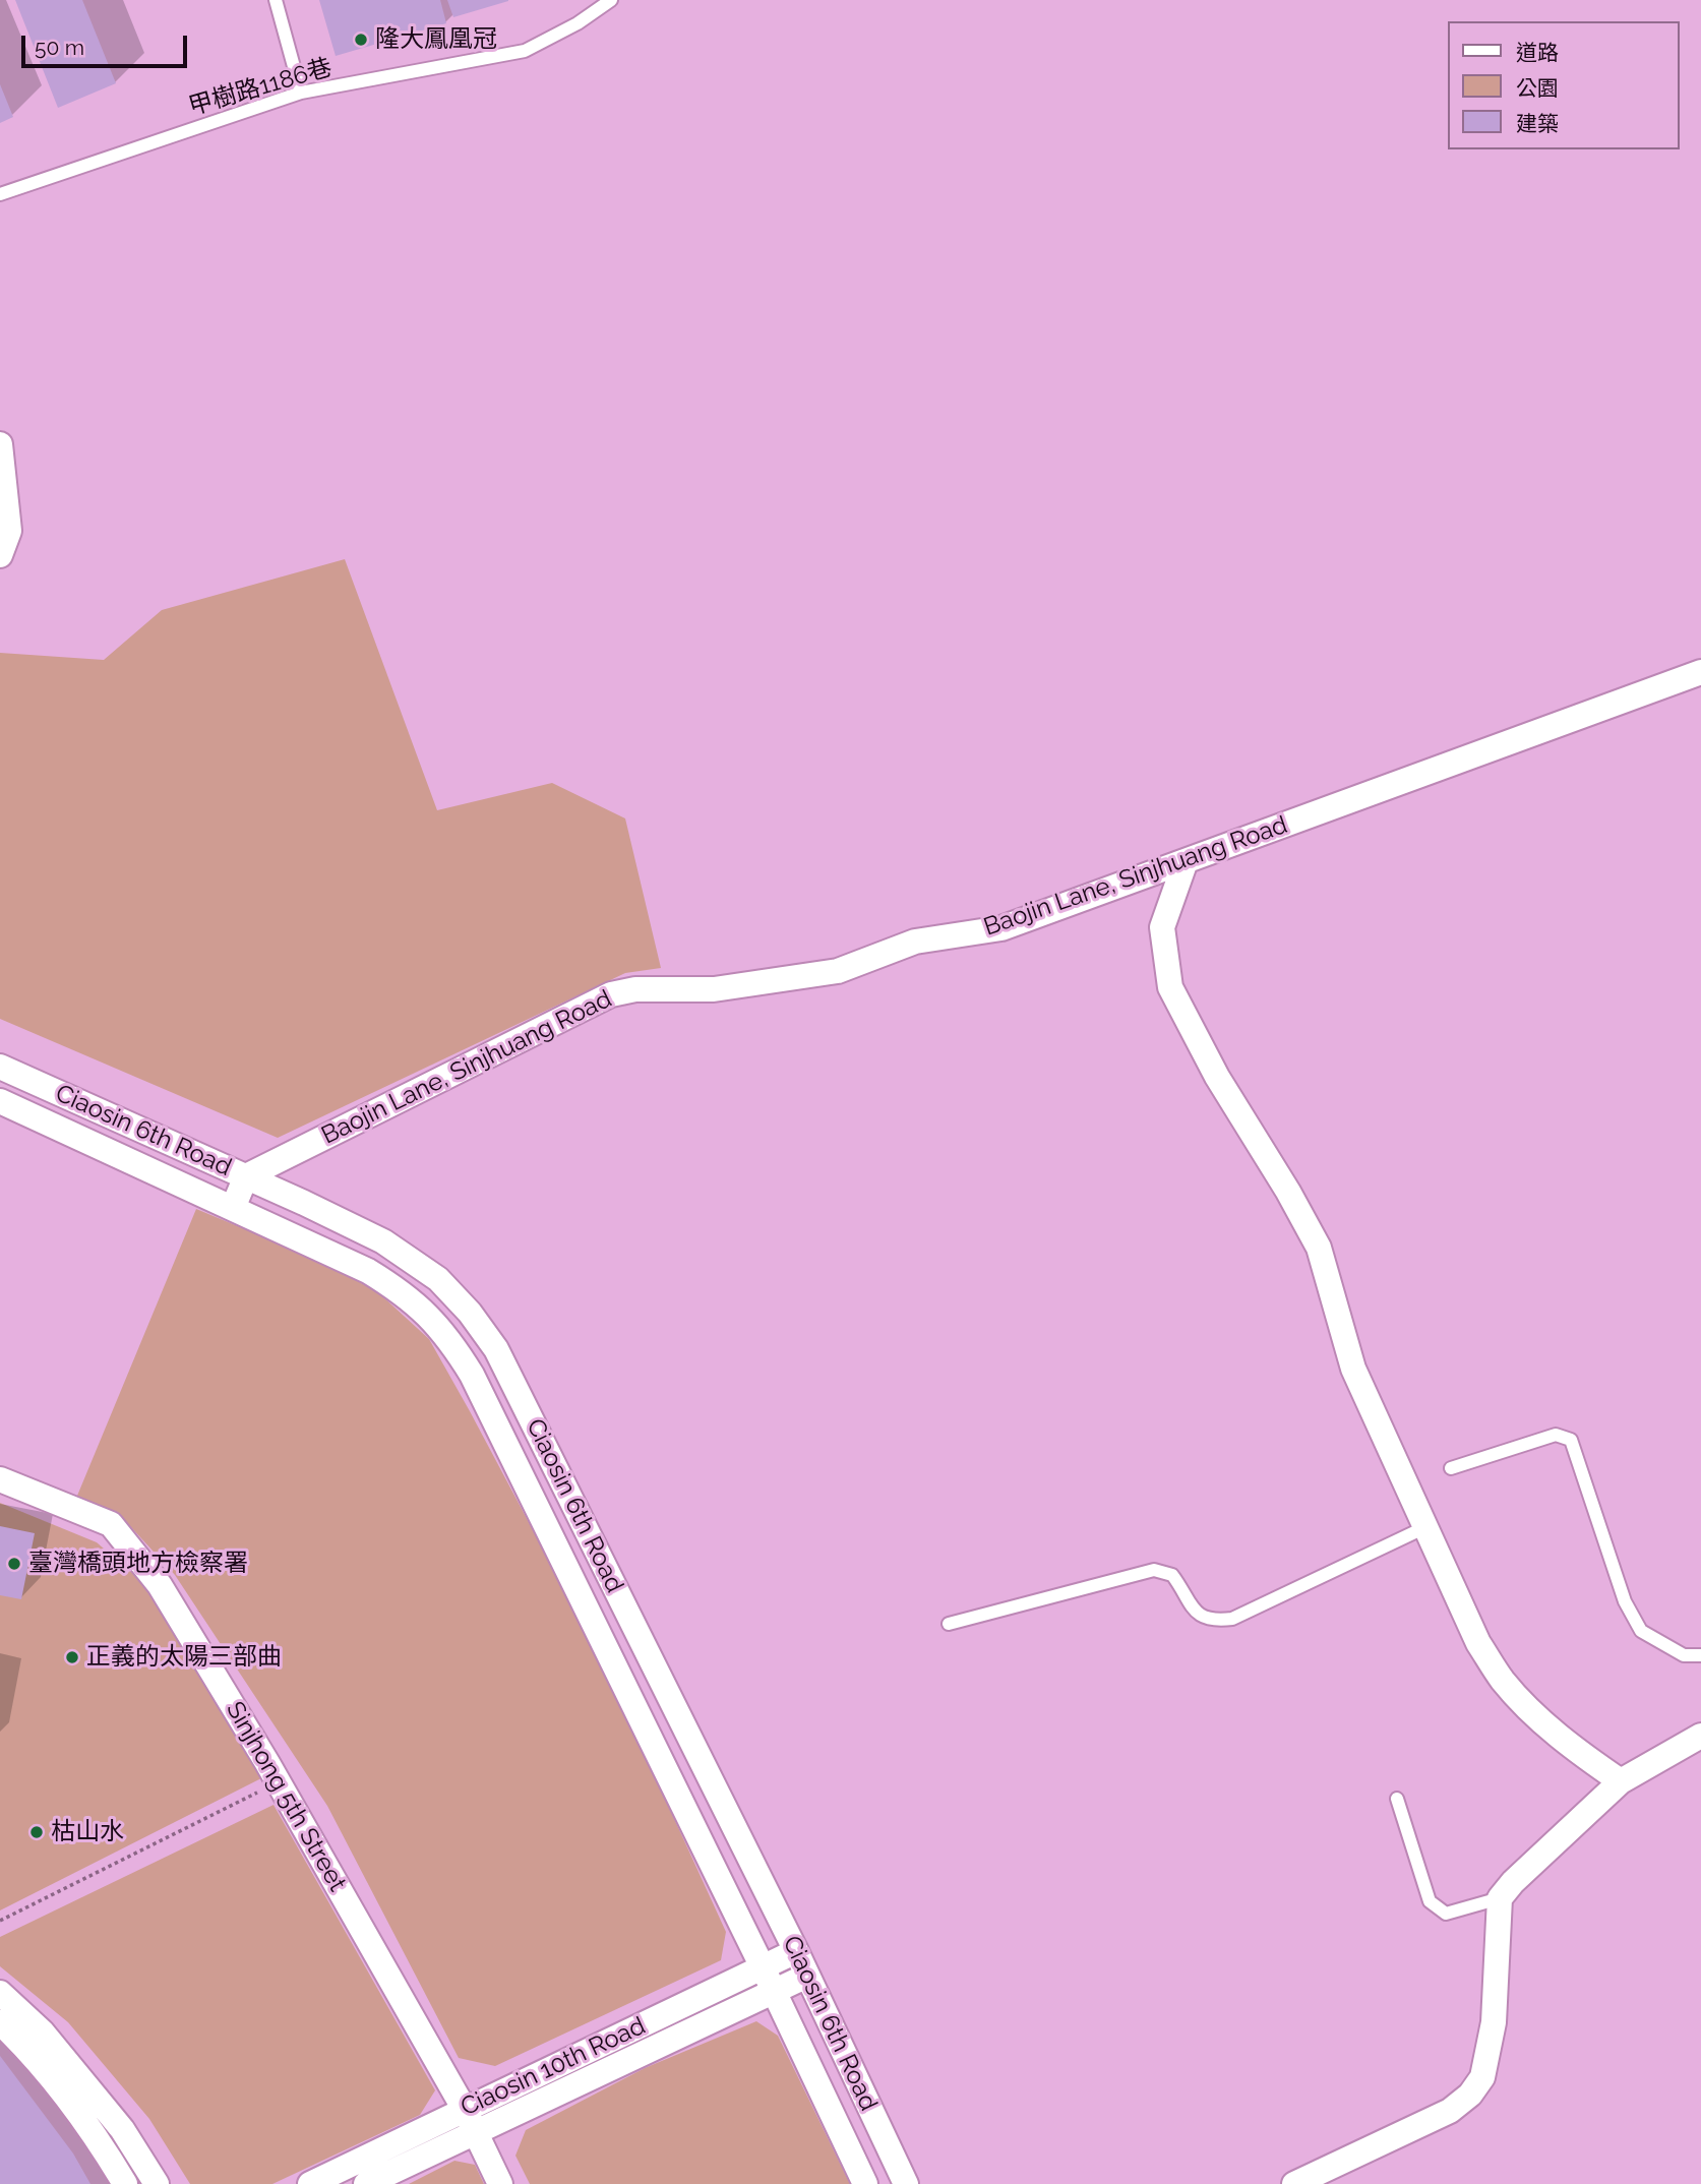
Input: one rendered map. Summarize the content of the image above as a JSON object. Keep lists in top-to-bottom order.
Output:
{
  "streets": {
    "street": [
      "Baojin Lane, Sinjhuang Road",
      "Ciaosin 6th Road",
      "Sinjhong 5th Street",
      "Ciaosin 10th Road"
    ],
    "lane": ["甲樹路1186巷"]
  },
  "crossings": [
    ["Baojin Lane, Sinjhuang Road", "Ciaosin 6th Road"],
    ["Ciaosin 6th Road", "Ciaosin 10th Road"],
    ["Sinjhong 5th Street", "Ciaosin 10th Road"]
  ],
  "places": [
    "隆大鳳凰冠",
    "臺灣橋頭地方檢察署",
    "正義的太陽三部曲",
    "枯山水"
  ],
  "legend": ["道路", "公園", "建築"],
  "scale_bar": "50 m"
}
